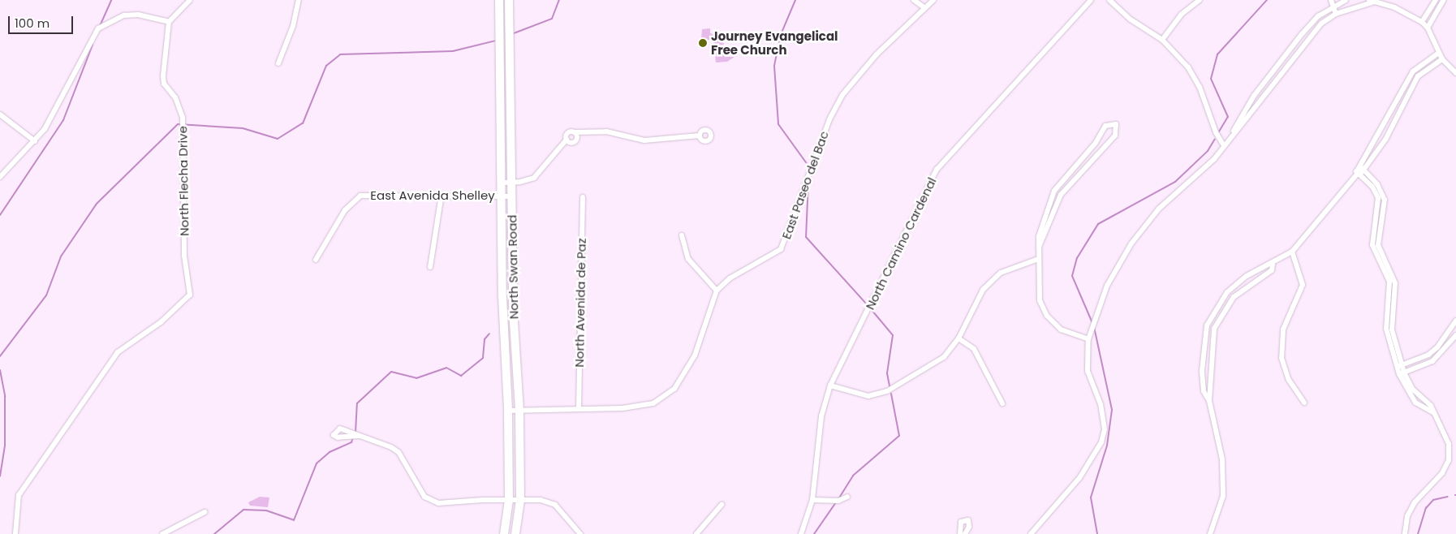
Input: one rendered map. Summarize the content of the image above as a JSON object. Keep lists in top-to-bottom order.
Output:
{
  "streets": {
    "main road": ["North Swan Road"],
    "street": [
      "North Flecha Drive",
      "East Paseo del Bac",
      "East Avenida Shelley",
      "North Camino Cardenal",
      "North Avenida de Paz"
    ]
  },
  "crossings": [
    ["East Paseo del Bac", "North Swan Road"],
    ["East Paseo del Bac", "North Avenida de Paz"],
    ["East Avenida Shelley", "North Swan Road"]
  ],
  "places": ["Journey Evangelical Free Church"],
  "scale_bar": "100 m"
}
